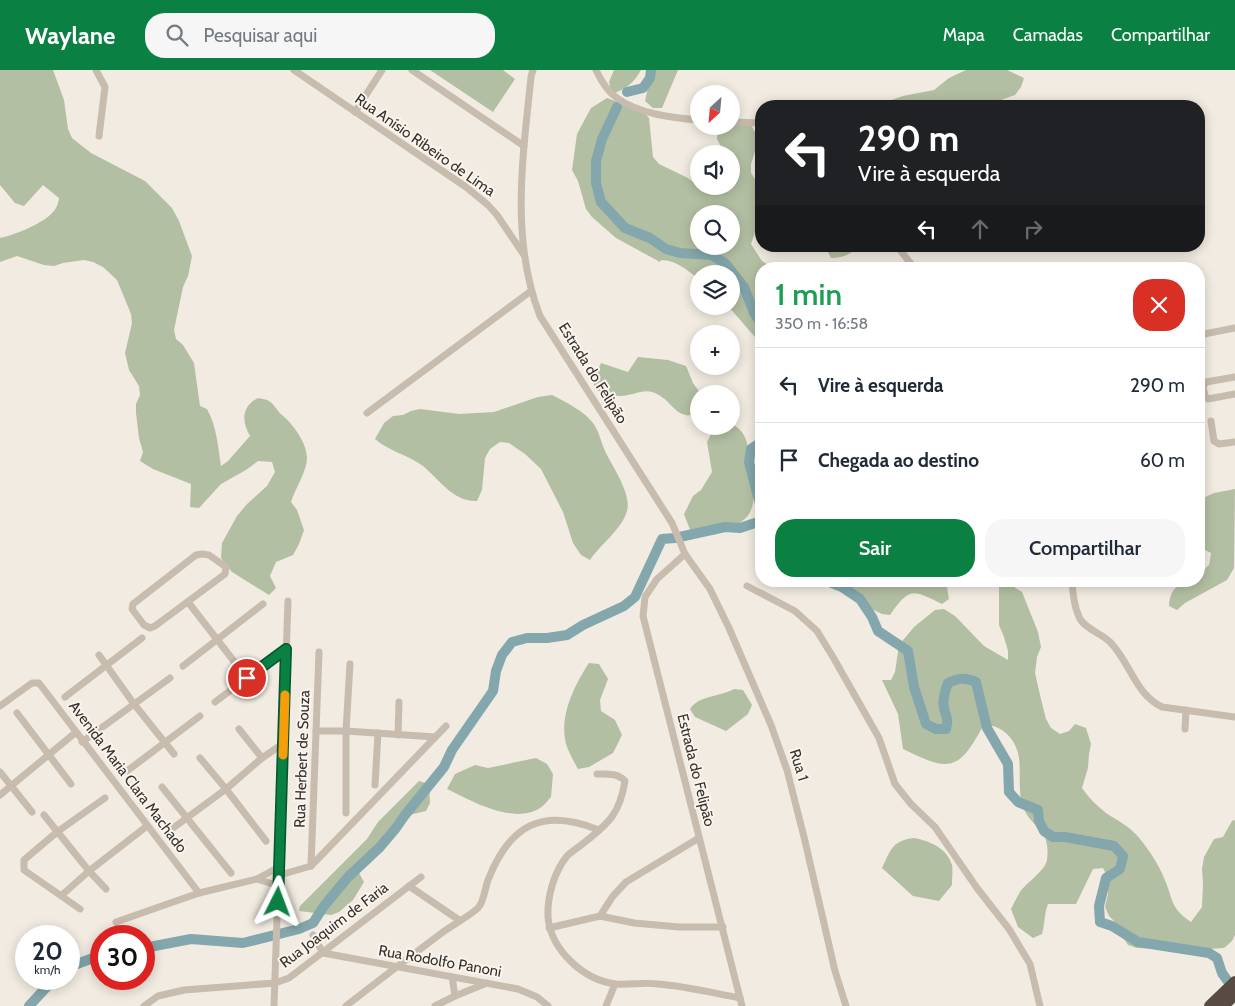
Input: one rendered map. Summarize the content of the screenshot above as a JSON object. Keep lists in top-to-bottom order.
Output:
{
  "streets": {
    "street": [
      "Rua Anísio Ribeiro de Lima",
      "Estrada do Felipão",
      "Rua Herbert de Souza",
      "Rua 1",
      "Avenida Maria Clara Machado",
      "Rua Joaquim de Faria",
      "Rua Rodolfo Panoni"
    ]
  },
  "crossings": [
    ["Rua Anísio Ribeiro de Lima", "Estrada do Felipão"],
    ["Estrada do Felipão", "Rua 1"],
    ["Rua Joaquim de Faria", "Rua Rodolfo Panoni"]
  ],
  "north": "bottom left",
  "page": {
    "header": "Waylane",
    "search": "Pesquisar aqui",
    "nav": ["Mapa", "Camadas", "Compartilhar"],
    "map_buttons": ["+", "−"],
    "turn": ["290 m", "Vire à esquerda"],
    "heading": ["1 min", "350 m · 16:58"],
    "list": [
      {
        "name": "Vire à esquerda",
        "value": "290 m"
      },
      {
        "name": "Chegada ao destino",
        "value": "60 m"
      }
    ],
    "buttons": ["Sair", "Compartilhar"],
    "speed": "20 km/h",
    "limit": "30"
  }
}
